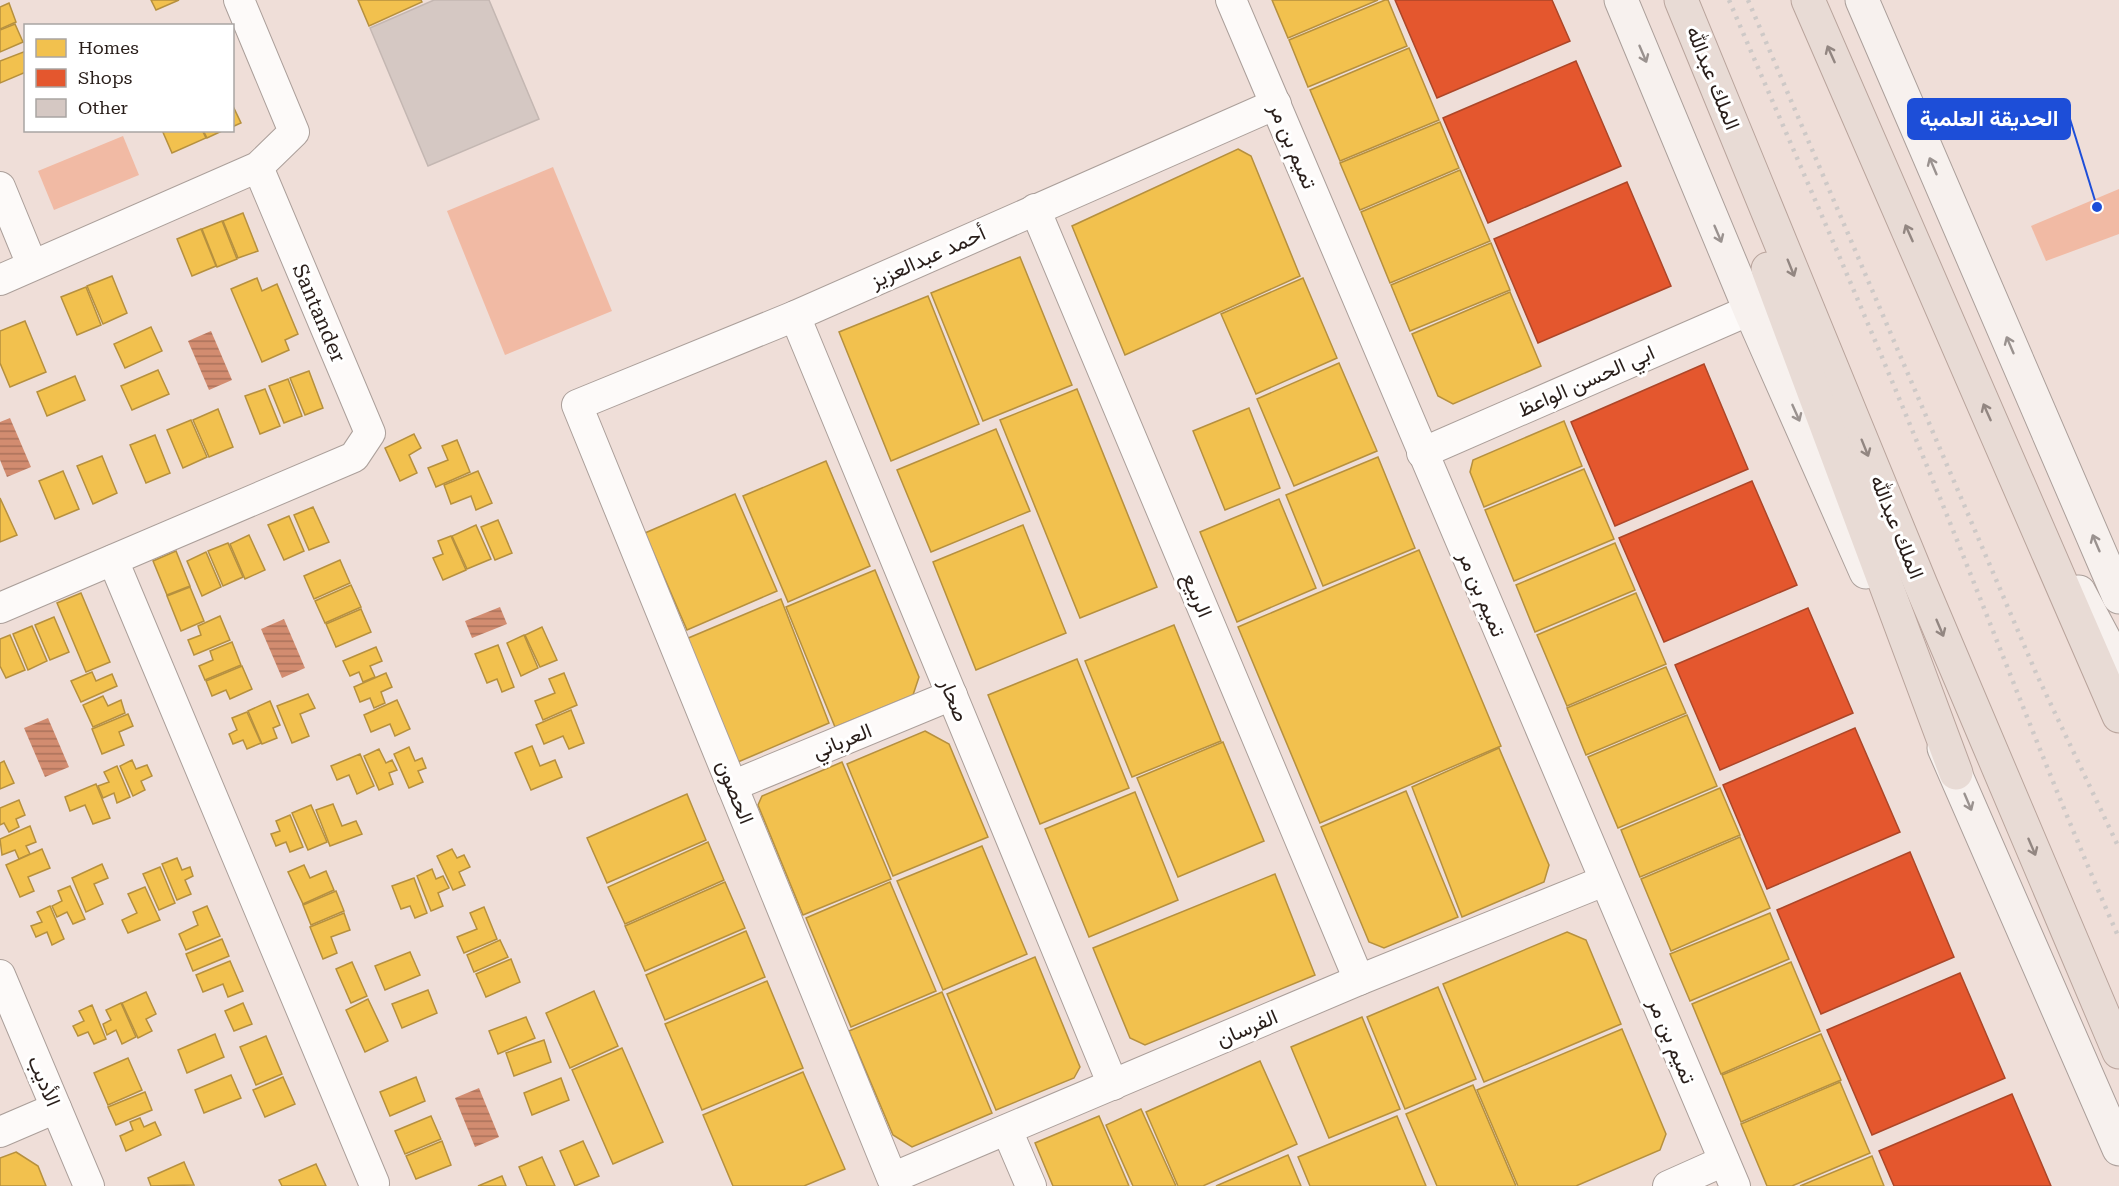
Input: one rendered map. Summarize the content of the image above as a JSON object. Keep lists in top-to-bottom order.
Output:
{
  "streets": {
    "highway": ["الملك عبدالله"],
    "street": [
      "تميم بن مر",
      "أحمد عبدالعزيز",
      "Santander",
      "ابي الحسن الواعظ",
      "الربيع",
      "صحار",
      "العرباني",
      "الحصون",
      "الفرسان",
      "الأديب"
    ]
  },
  "crossings": [
    ["تميم بن مر", "أحمد عبدالعزيز"],
    ["تميم بن مر", "ابي الحسن الواعظ"],
    ["تميم بن مر", "الفرسان"],
    ["أحمد عبدالعزيز", "الربيع"],
    ["أحمد عبدالعزيز", "صحار"],
    ["أحمد عبدالعزيز", "الحصون"],
    ["الربيع", "الفرسان"],
    ["صحار", "العرباني"],
    ["صحار", "الفرسان"],
    ["العرباني", "الحصون"],
    ["الحصون", "الفرسان"]
  ],
  "places": ["الحديقة العلمية"],
  "legend": ["Homes", "Shops", "Other"]
}
